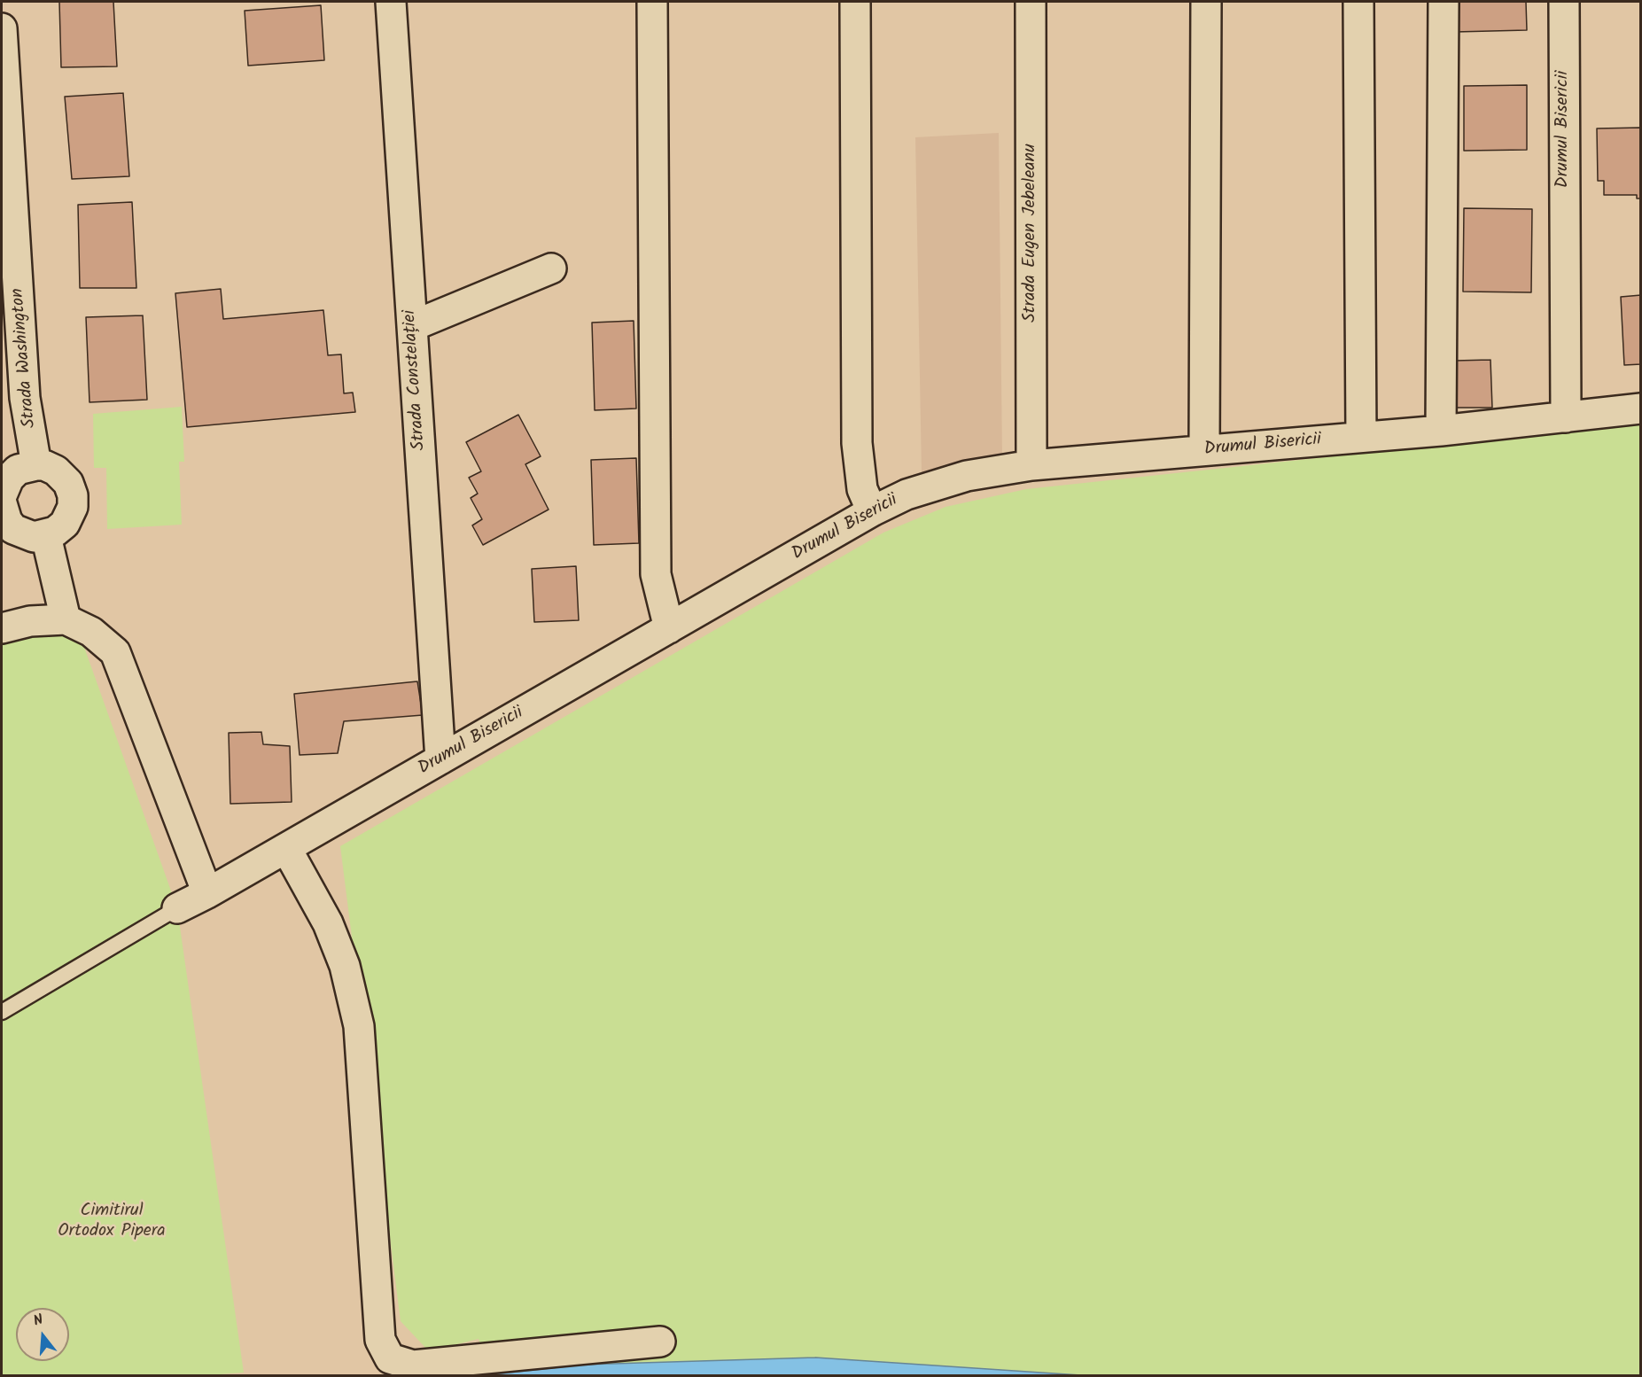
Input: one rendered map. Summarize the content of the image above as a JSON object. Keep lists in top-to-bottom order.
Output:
{
  "streets": {
    "street": [
      "Drumul Bisericii",
      "Strada Eugen Jebeleanu",
      "Strada Washington",
      "Strada Constelației"
    ]
  },
  "crossings": [
    ["Drumul Bisericii", "Strada Eugen Jebeleanu"],
    ["Drumul Bisericii", "Strada Constelației"]
  ],
  "parks": ["Cimitirul Ortodox Pipera"],
  "north": "top"
}
